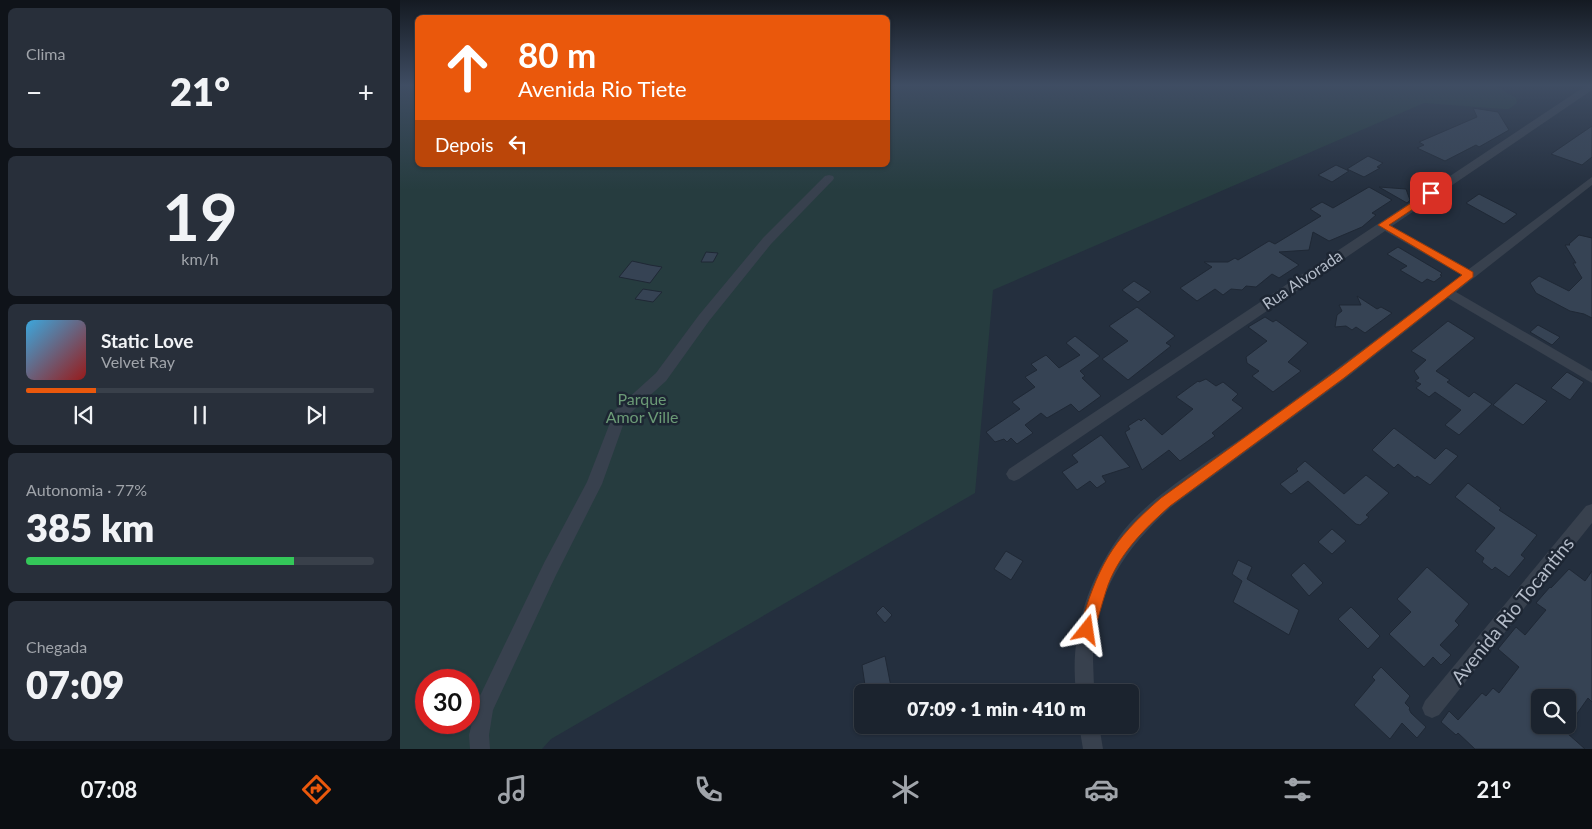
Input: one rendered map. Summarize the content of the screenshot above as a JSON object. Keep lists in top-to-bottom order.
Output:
{
  "streets": {
    "street": ["Rua Alvorada", "Avenida Rio Tocantins"]
  },
  "parks": ["Parque Amor Ville"],
  "page": {
    "tile": [
      "Clima",
      ["19", "km/h"],
      ["Autonomia · 77%", "385 km"],
      ["Chegada", "07:09"]
    ],
    "turn": ["80 m", "Avenida Rio Tiete"],
    "heat": ["−", "21°", "+"],
    "then": "Depois",
    "song": ["Static Love", "Velvet Ray"],
    "limit": "30",
    "trip": "07:09 · 1 min · 410 m",
    "tabs": ["07:08", "21°"]
  }
}
